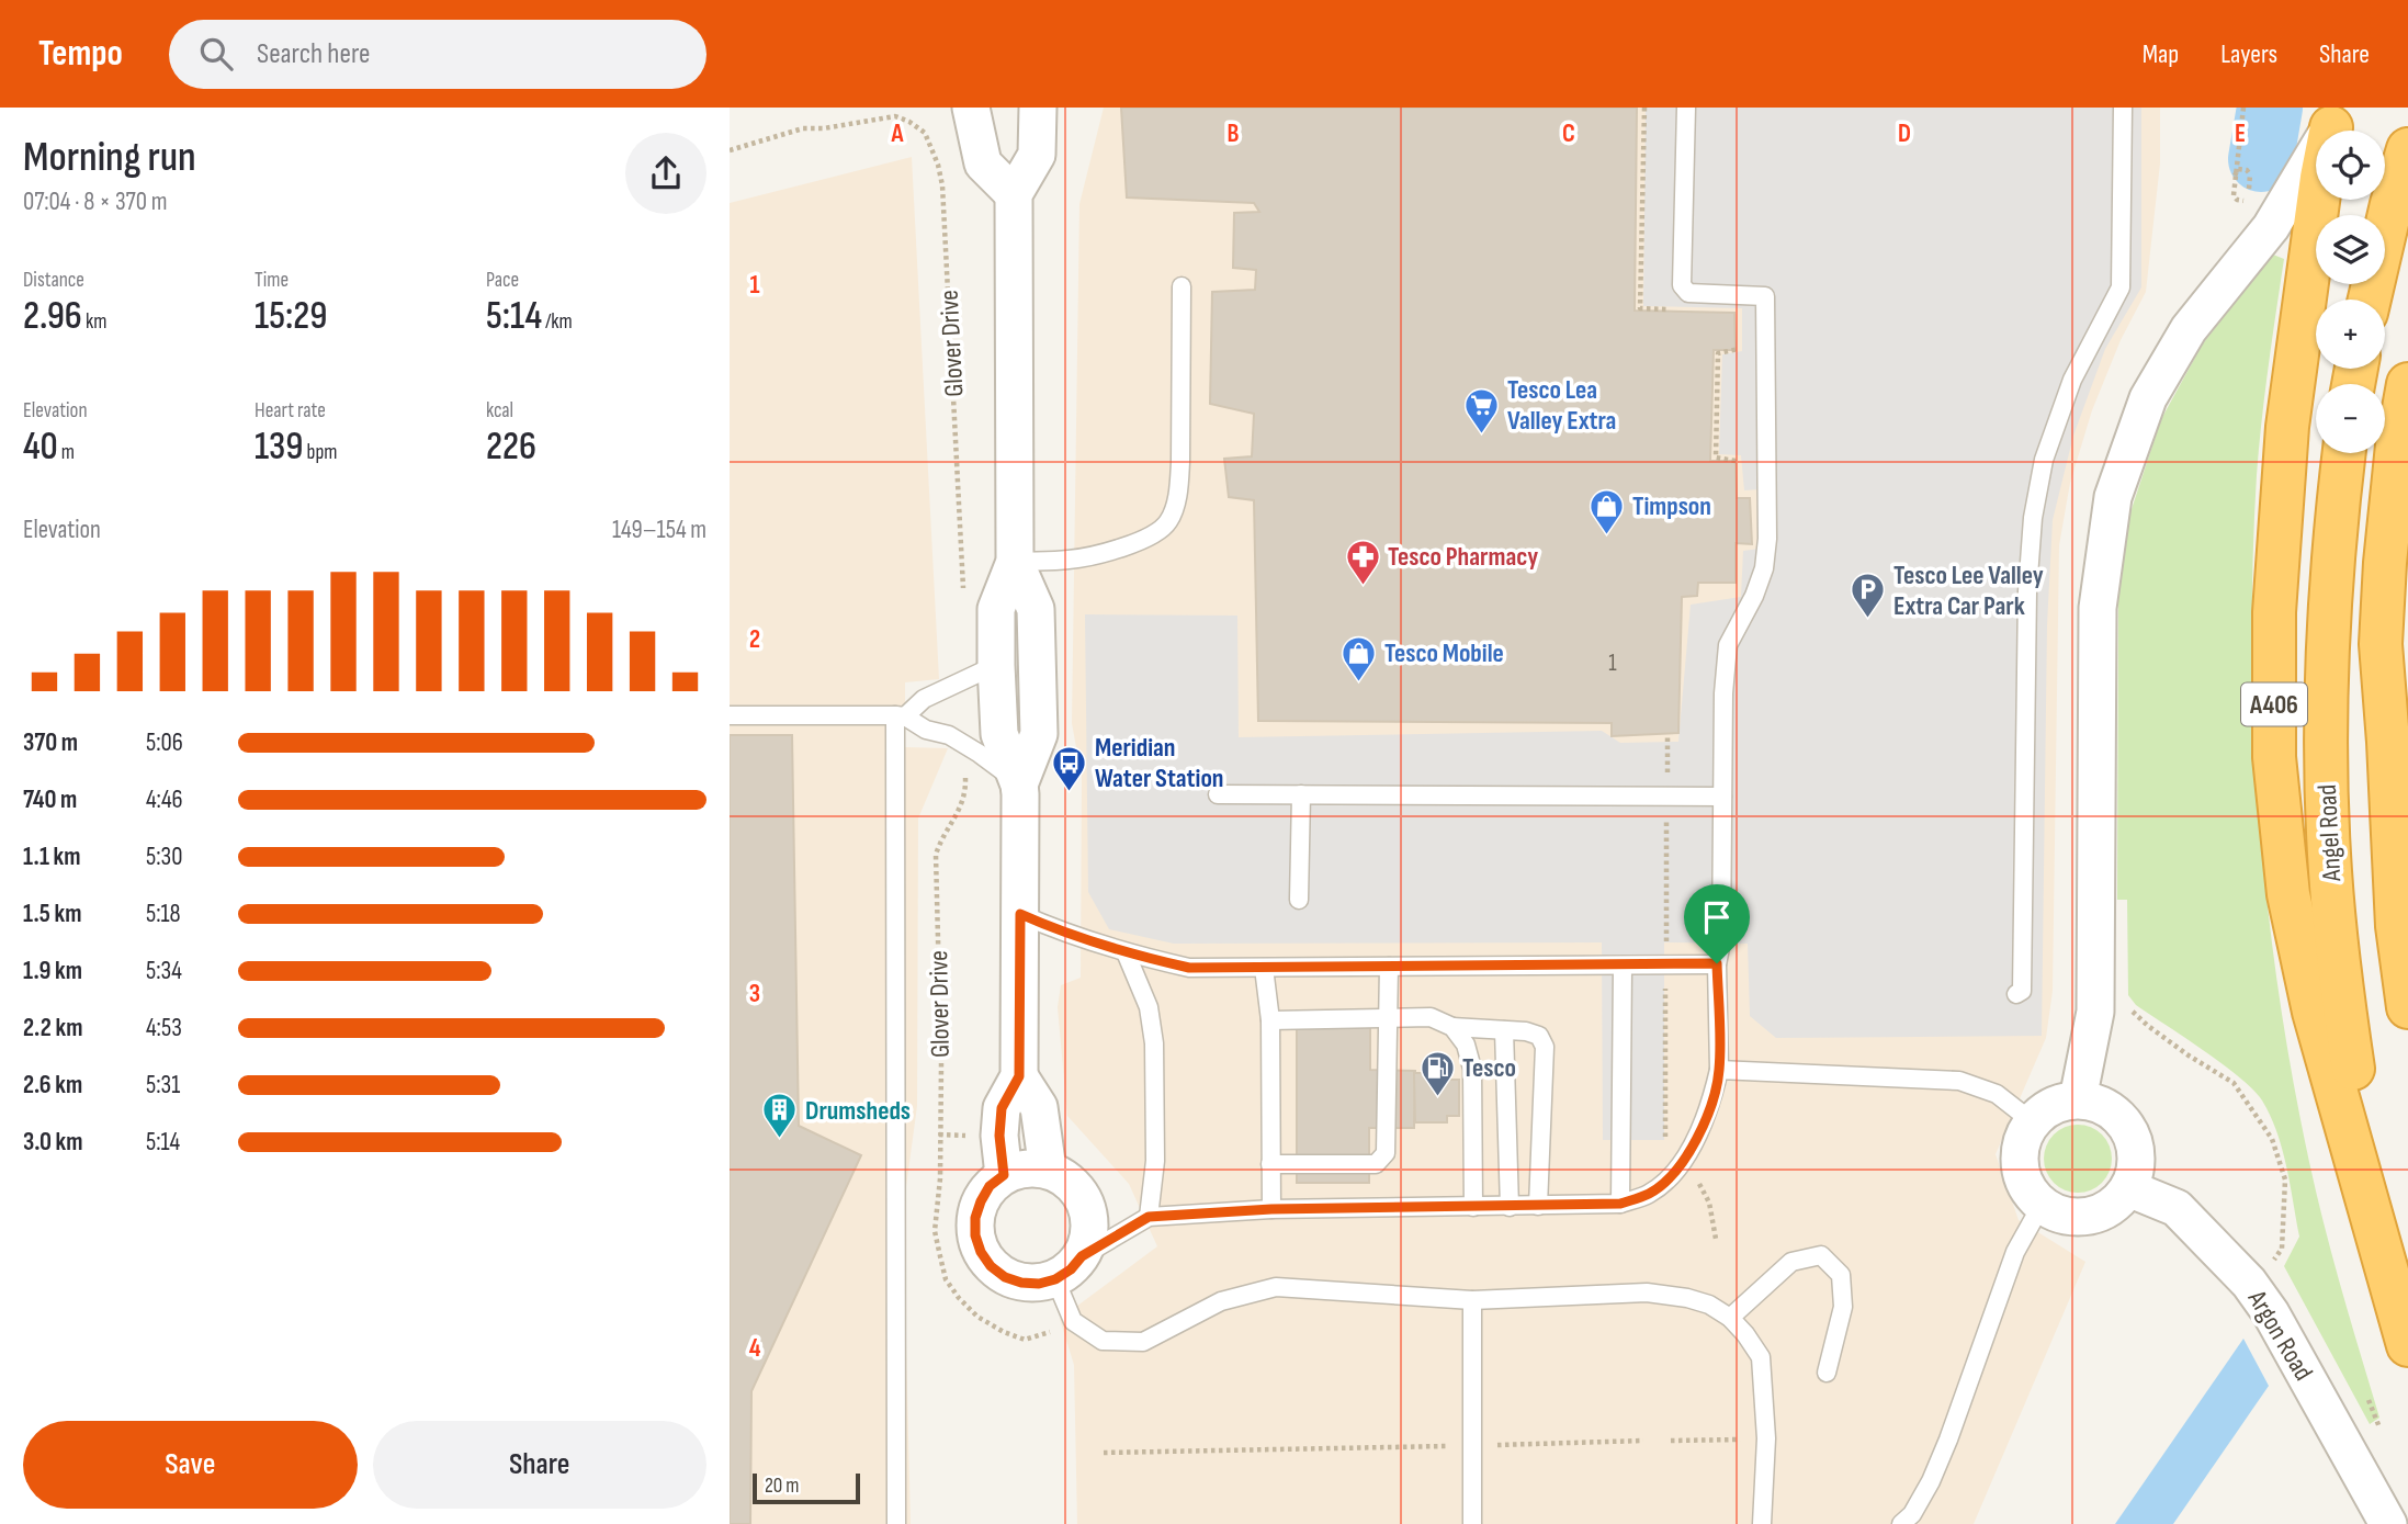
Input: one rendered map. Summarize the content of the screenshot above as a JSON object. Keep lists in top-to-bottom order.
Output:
{
  "streets": {
    "highway": ["A406", "Angel Road"],
    "street": ["Argon Road"],
    "path": ["Glover Drive"]
  },
  "crossings": [
    ["A406", "Angel Road"]
  ],
  "places": {
    "supermarket": ["Tesco Lea Valley Extra"],
    "shop": ["Timpson", "Tesco Mobile"],
    "pharmacy": ["Tesco Pharmacy"],
    "parking": ["Tesco Lee Valley Extra Car Park"],
    "bus stop": ["Meridian Water Station"],
    "fuel station": ["Tesco"],
    "building": ["Drumsheds"]
  },
  "house_numbers": ["1"],
  "scale_bar": "20 m",
  "page": {
    "header": "Tempo",
    "search": "Search here",
    "nav": ["Map", "Layers", "Share"],
    "heading": ["Morning run", "07:04 · 8 × 370 m"],
    "map_buttons": ["+", "−"],
    "stats": [
      ["Distance", "2.96 km"],
      ["Time", "15:29"],
      ["Pace", "5:14 /km"],
      ["Elevation", "40 m"],
      ["Heart rate", "139 bpm"],
      ["kcal", "226"]
    ],
    "chart": ["Elevation", "149–154 m"],
    "list": [
      {
        "name": "370 m",
        "note": "5:06"
      },
      {
        "name": "740 m",
        "note": "4:46"
      },
      {
        "name": "1.1 km",
        "note": "5:30"
      },
      {
        "name": "1.5 km",
        "note": "5:18"
      },
      {
        "name": "1.9 km",
        "note": "5:34"
      },
      {
        "name": "2.2 km",
        "note": "4:53"
      },
      {
        "name": "2.6 km",
        "note": "5:31"
      },
      {
        "name": "3.0 km",
        "note": "5:14"
      }
    ],
    "buttons": ["Save", "Share"],
    "scale": "20 m"
  },
  "grid": {
    "columns": [
      "A",
      "B",
      "C",
      "D",
      "E"
    ],
    "rows": [
      "1",
      "2",
      "3",
      "4"
    ]
  }
}
